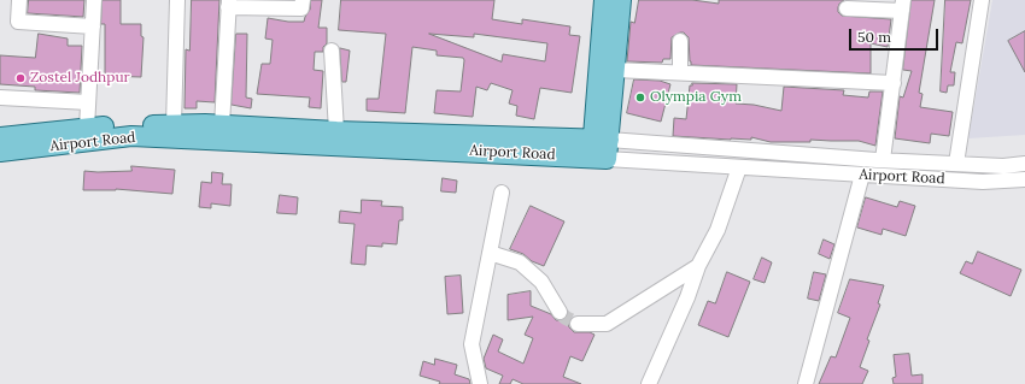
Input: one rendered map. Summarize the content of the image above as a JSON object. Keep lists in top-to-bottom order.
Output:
{
  "streets": {
    "main road": ["Airport Road"]
  },
  "places": ["Zostel Jodhpur", "Olympia Gym"],
  "scale_bar": "50 m"
}
